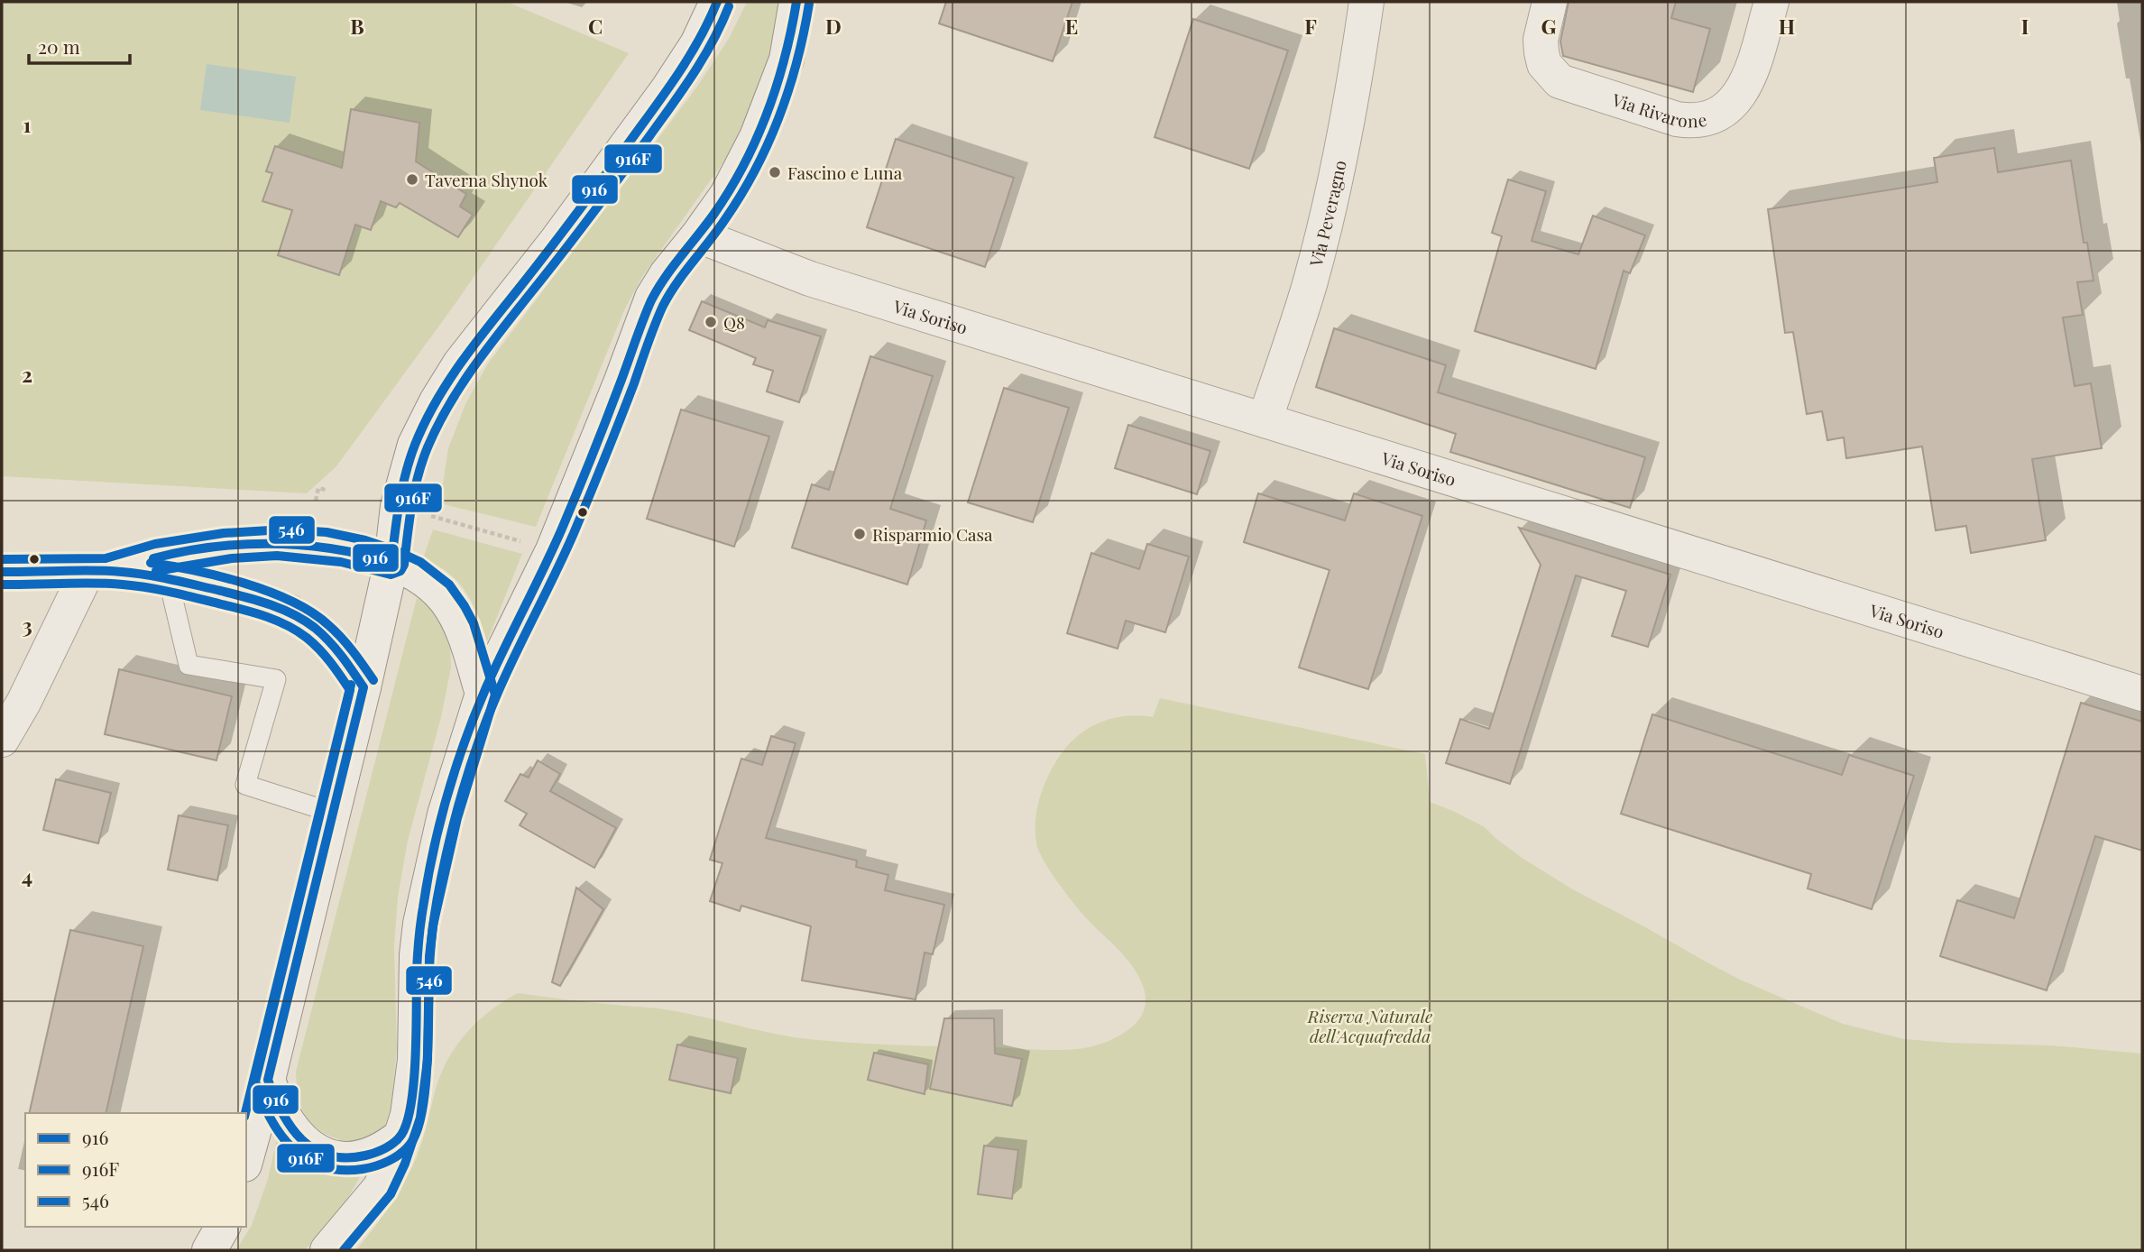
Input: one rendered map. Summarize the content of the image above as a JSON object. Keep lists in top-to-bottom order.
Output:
{
  "streets": {
    "main road": ["Via Rivarone", "Via Peveragno", "Via Soriso"]
  },
  "crossings": [
    ["Via Peveragno", "Via Soriso"]
  ],
  "parks": ["Riserva Naturale dell'Acquafredda"],
  "places": [
    "Fascino e Luna",
    "Taverna Shynok",
    "Q8",
    "Risparmio Casa"
  ],
  "lines": ["transit line 916", "transit line 916F", "transit line 546"],
  "legend": ["916", "916F", "546"],
  "scale_bar": "20 m",
  "grid": {
    "columns": [
      "B",
      "C",
      "D",
      "E",
      "F",
      "G",
      "H",
      "I"
    ],
    "rows": [
      "1",
      "2",
      "3",
      "4"
    ]
  }
}
